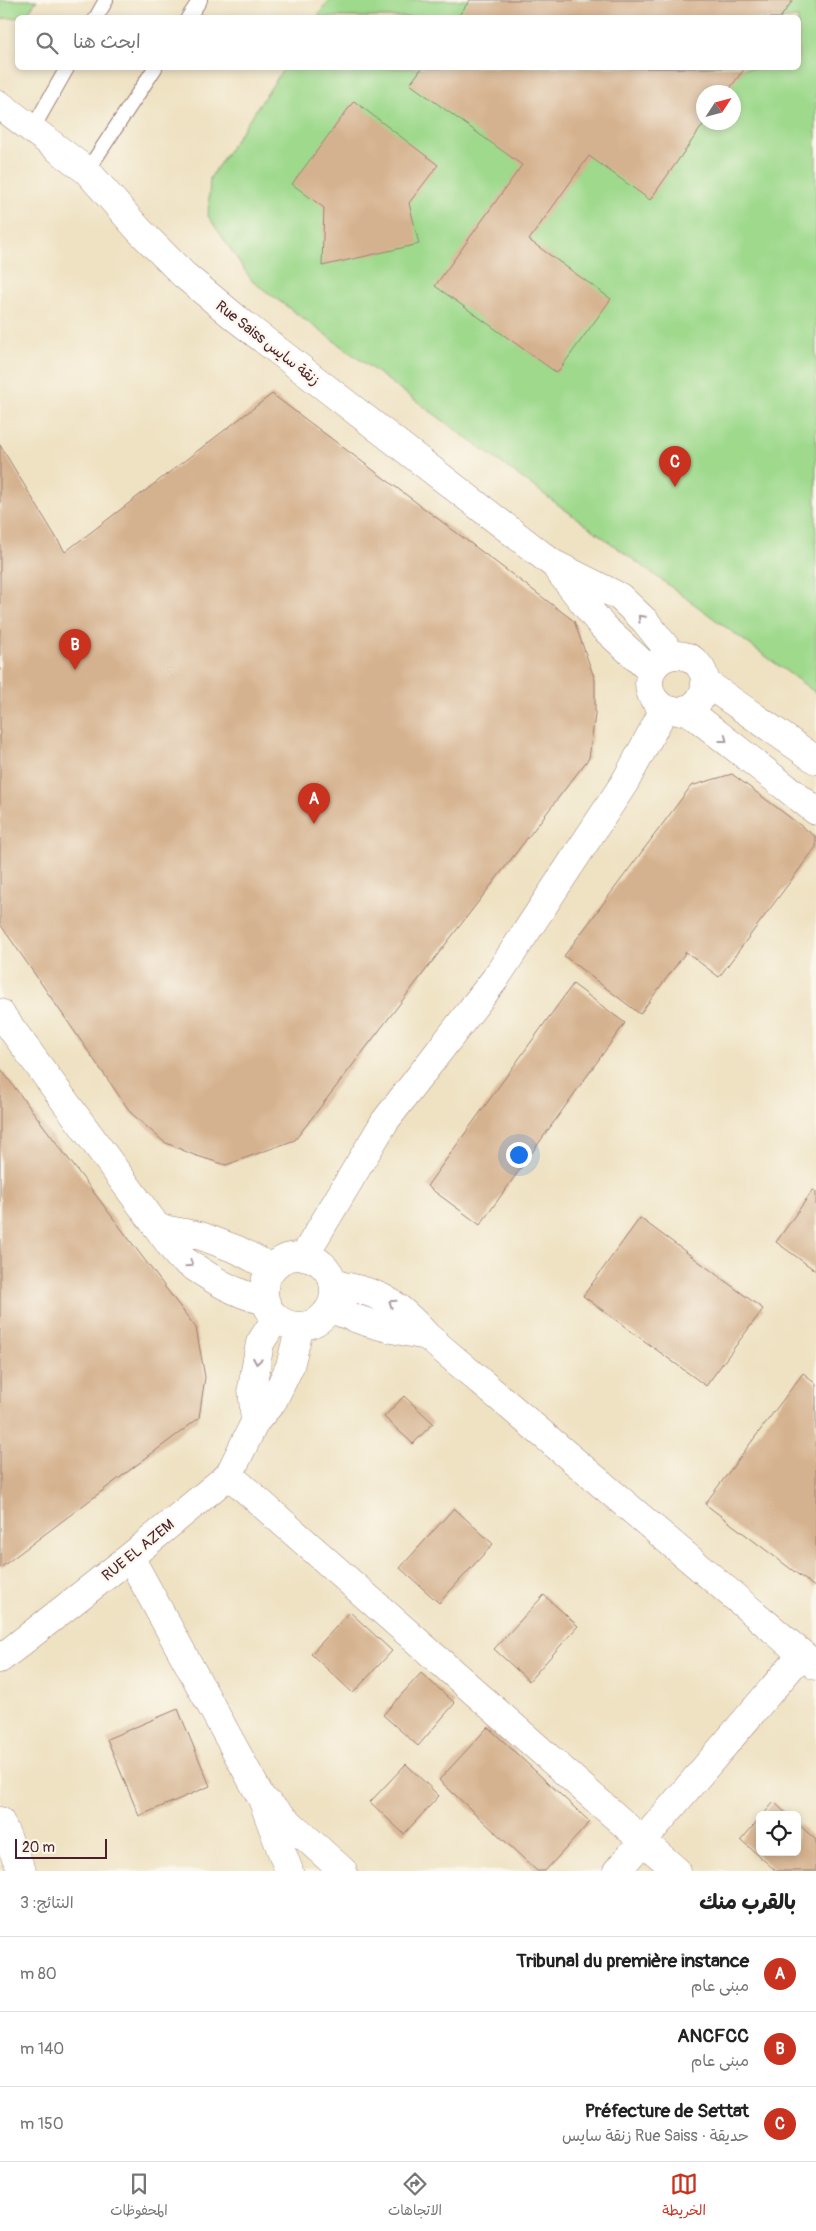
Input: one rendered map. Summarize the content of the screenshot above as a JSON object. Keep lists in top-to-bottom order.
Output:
{
  "streets": {
    "street": ["Rue Saiss زنقة سايس", "RUE EL AZEM"]
  },
  "scale_bar": "20 m",
  "north": "top right",
  "page": {
    "search": "ابحث هنا",
    "pins": ["C", "B", "A"],
    "scale": "20 m",
    "heading": ["بالقرب منك", "النتائج: 3"],
    "list": [
      {
        "mark": "A",
        "name": "Tribunal du première instance",
        "note": "مبنى عام",
        "value": "80 m"
      },
      {
        "mark": "B",
        "name": "ANCFCC",
        "note": "مبنى عام",
        "value": "140 m"
      },
      {
        "mark": "C",
        "name": "Préfecture de Settat",
        "note": "حديقة · Rue Saiss زنقة سايس",
        "value": "150 m"
      }
    ],
    "nav": ["الخريطة", "الاتجاهات", "المحفوظات"]
  }
}
